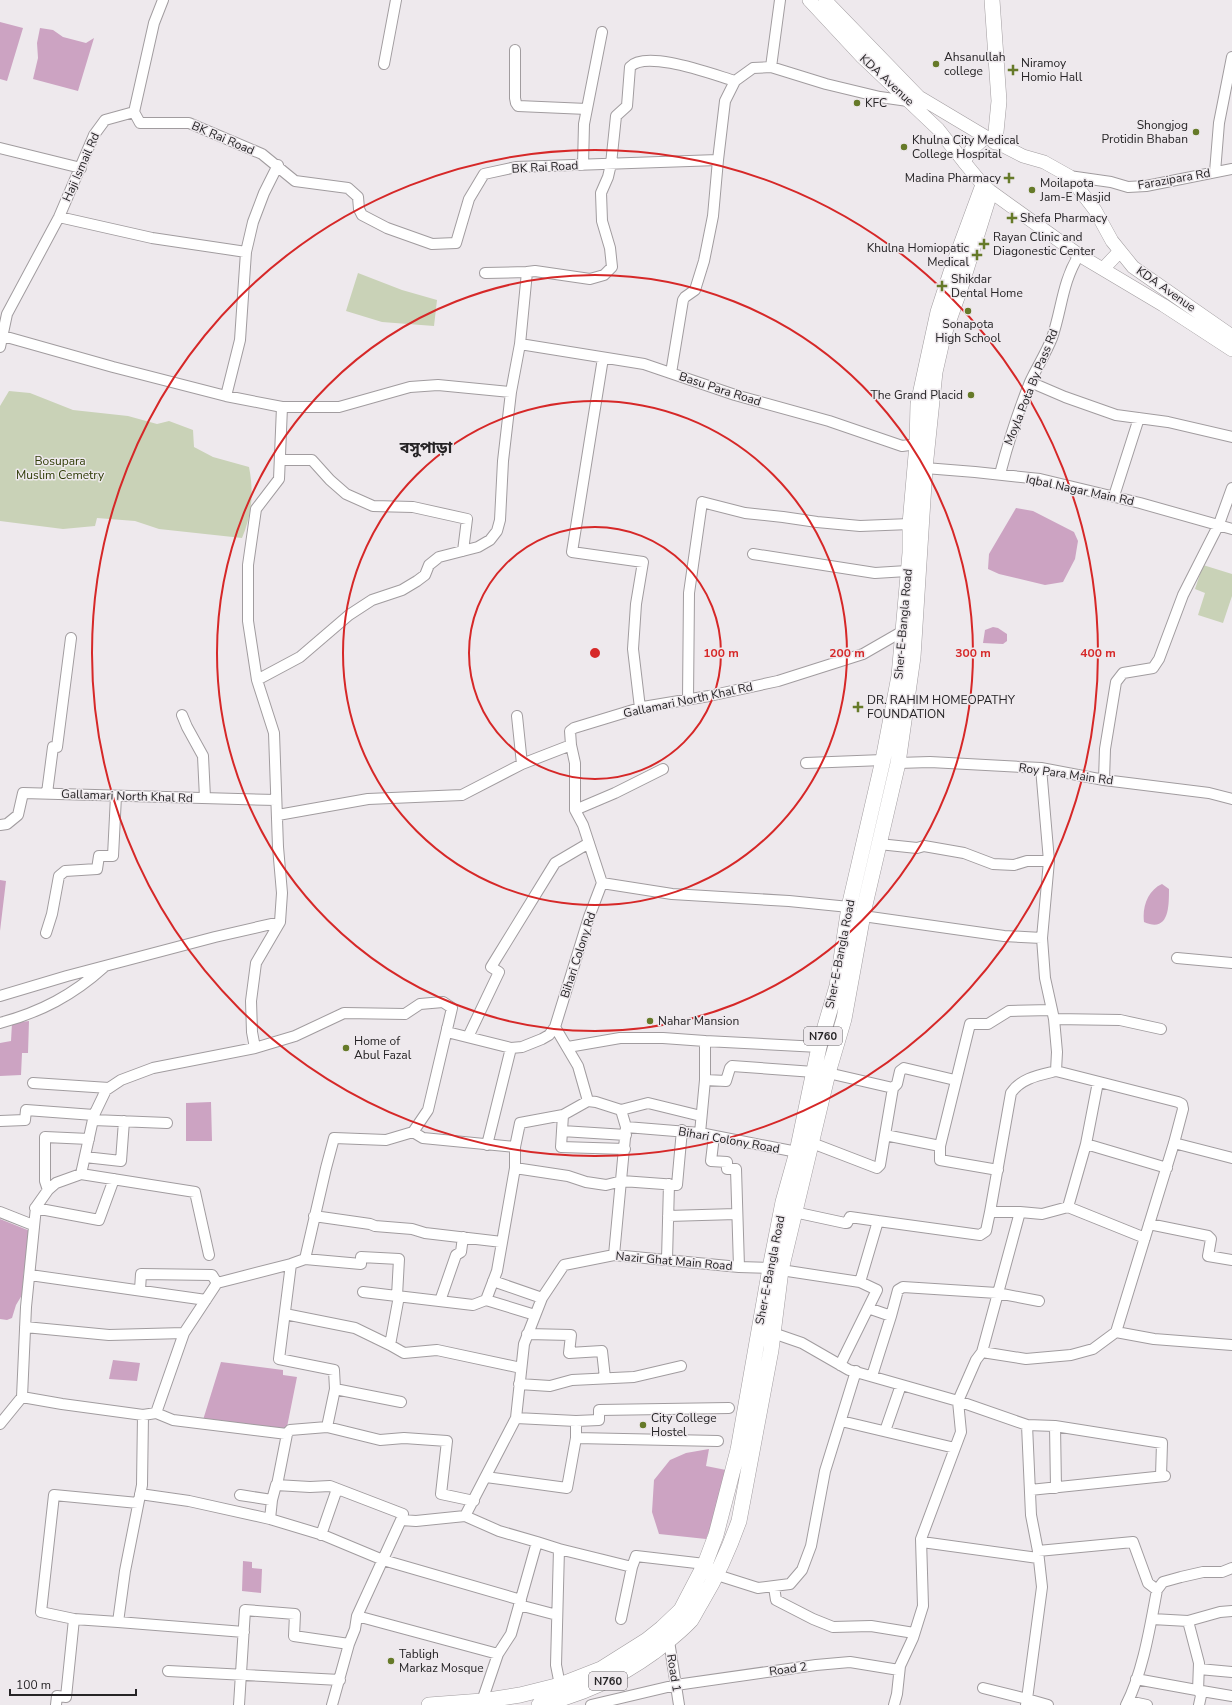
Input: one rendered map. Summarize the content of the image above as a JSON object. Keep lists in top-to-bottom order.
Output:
{
  "streets": {
    "highway": ["Sher-E-Bangla Road", "N760"],
    "main road": ["KDA Avenue"],
    "street": [
      "BK Rai Road",
      "Haji Ismail Rd",
      "Farazipara Rd",
      "Moyla Pota By Pass Rd",
      "Basu Para Road",
      "Iqbal Nagar Main Rd",
      "Gallamari North Khal Rd",
      "Roy Para Main Rd",
      "Bihari Colony Rd",
      "Bihari Colony Road",
      "Nazir Ghat Main Road",
      "Road 2",
      "Road 1"
    ]
  },
  "crossings": [
    ["KDA Avenue", "Farazipara Rd"],
    ["KDA Avenue", "Moyla Pota By Pass Rd"],
    ["KDA Avenue", "Sher-E-Bangla Road"],
    ["BK Rai Road", "Haji Ismail Rd"],
    ["Moyla Pota By Pass Rd", "Iqbal Nagar Main Rd"],
    ["Basu Para Road", "Sher-E-Bangla Road"],
    ["Iqbal Nagar Main Rd", "Sher-E-Bangla Road"],
    ["Sher-E-Bangla Road", "Gallamari North Khal Rd"],
    ["Sher-E-Bangla Road", "Roy Para Main Rd"],
    ["Sher-E-Bangla Road", "Bihari Colony Road"],
    ["Sher-E-Bangla Road", "Nazir Ghat Main Road"],
    ["Sher-E-Bangla Road", "Road 1"],
    ["Road 2", "Road 1"]
  ],
  "districts": ["বসুপাড়া"],
  "parks": ["Bosupara Muslim Cemetry"],
  "places": {
    "other": [
      "Ahsanullah college",
      "KFC",
      "Shongjog Protidin Bhaban",
      "Khulna City Medical College Hospital",
      "Moilapota Jam-E Masjid",
      "Sonapota High School",
      "The Grand Placid",
      "Nahar Mansion",
      "Home of Abul Fazal",
      "City College Hostel",
      "Tabligh Markaz Mosque"
    ],
    "health": [
      "Niramoy Homio Hall",
      "Madina Pharmacy",
      "Shefa Pharmacy",
      "Rayan Clinic and Diagonestic Center",
      "Khulna Homiopatic Medical",
      "Shikdar Dental Home",
      "DR. RAHIM HOMEOPATHY FOUNDATION"
    ]
  },
  "scale_bar": "100 m",
  "rings": [
    "100 m",
    "200 m",
    "300 m",
    "400 m"
  ]
}
